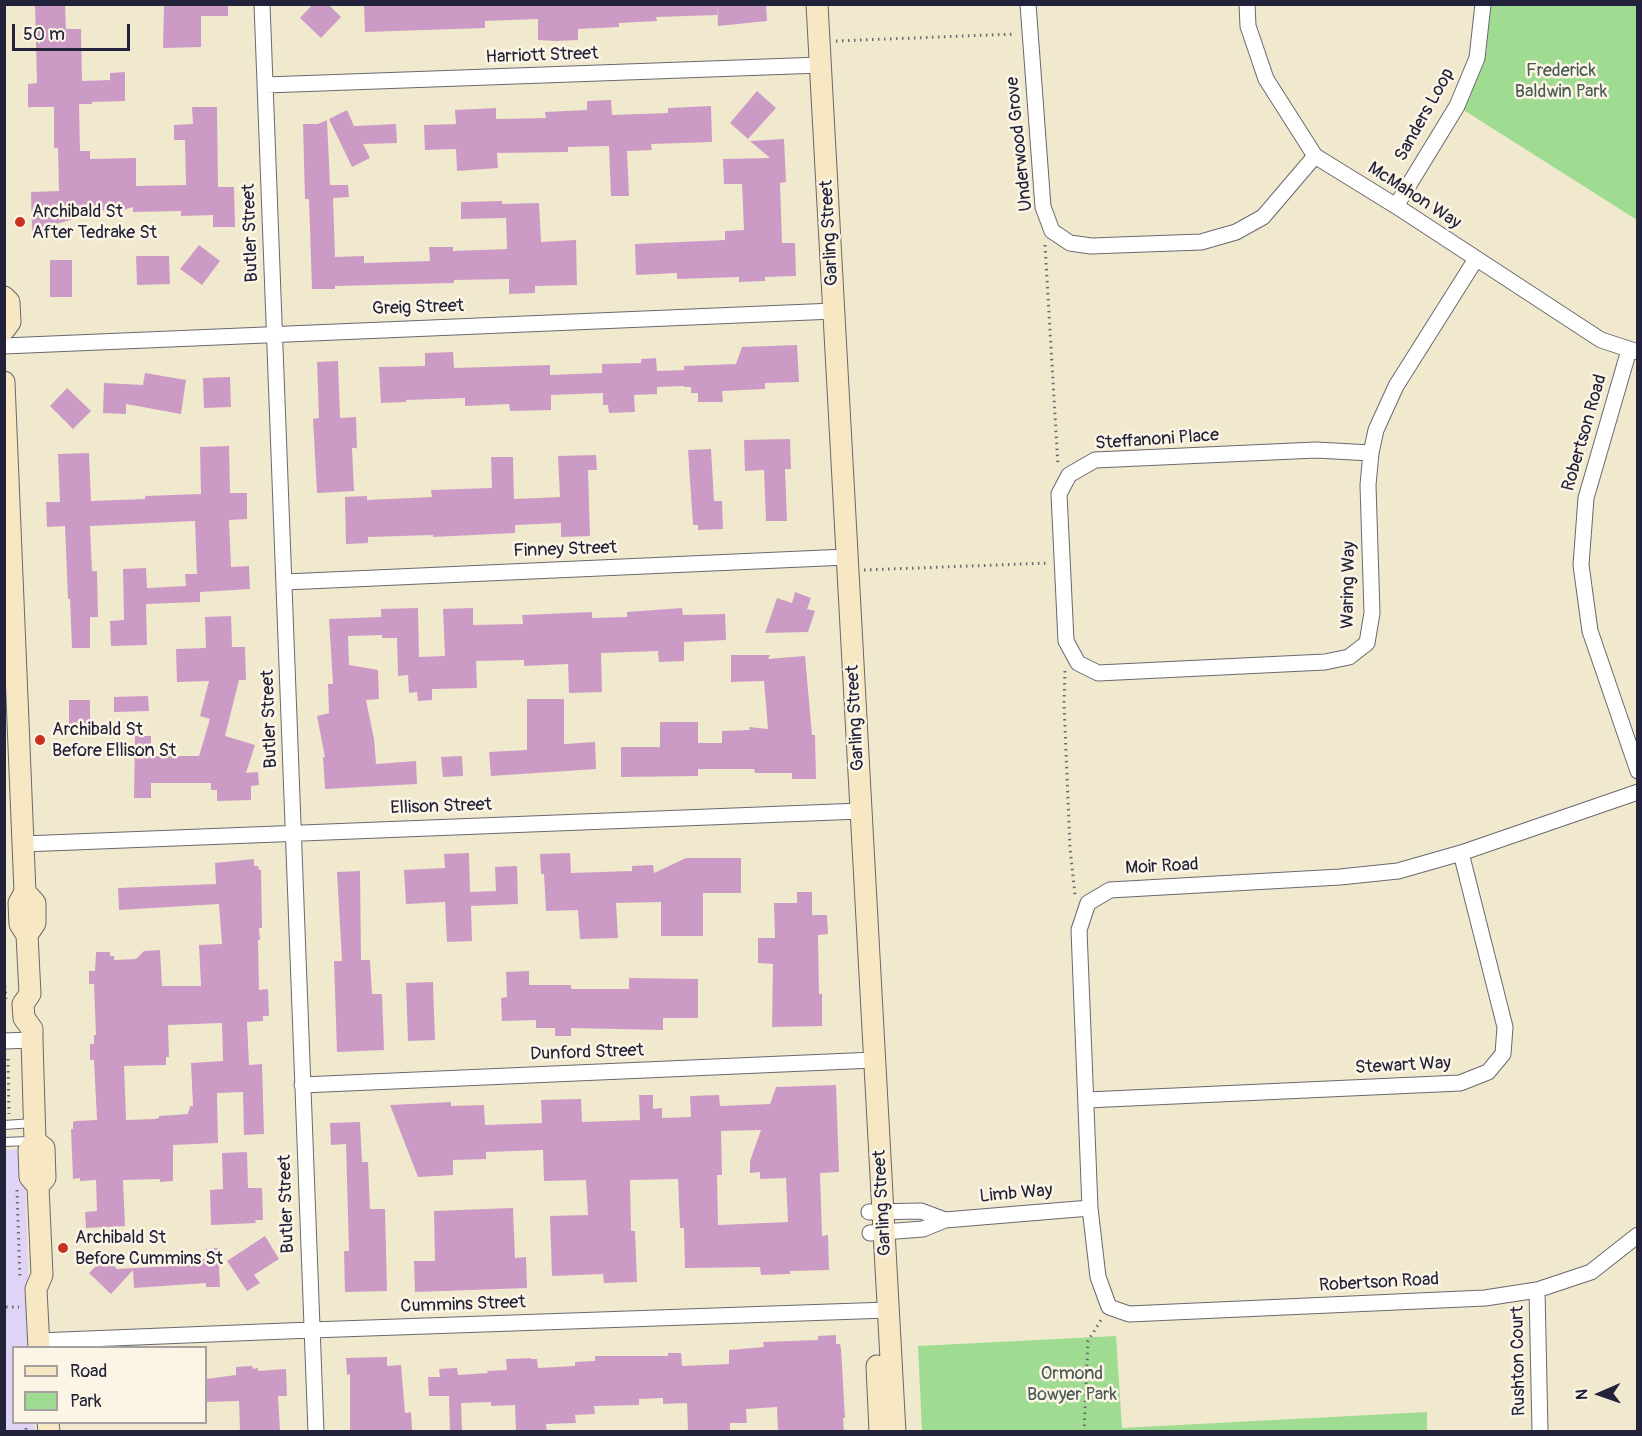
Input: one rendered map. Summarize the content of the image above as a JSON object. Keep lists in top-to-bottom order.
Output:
{
  "streets": {
    "street": [
      "Harriott Street",
      "Sanders Loop",
      "Underwood Grove",
      "McMahon Way",
      "Butler Street",
      "Garling Street",
      "Greig Street",
      "Robertson Road",
      "Steffanoni Place",
      "Finney Street",
      "Waring Way",
      "Ellison Street",
      "Moir Road",
      "Dunford Street",
      "Stewart Way",
      "Limb Way",
      "Cummins Street",
      "Rushton Court"
    ]
  },
  "crossings": [
    ["Harriott Street", "Butler Street"],
    ["Harriott Street", "Garling Street"],
    ["Sanders Loop", "McMahon Way"],
    ["Underwood Grove", "McMahon Way"],
    ["McMahon Way", "Robertson Road"],
    ["McMahon Way", "Waring Way"],
    ["Butler Street", "Greig Street"],
    ["Butler Street", "Finney Street"],
    ["Butler Street", "Ellison Street"],
    ["Butler Street", "Dunford Street"],
    ["Butler Street", "Cummins Street"],
    ["Garling Street", "Greig Street"],
    ["Garling Street", "Finney Street"],
    ["Garling Street", "Ellison Street"],
    ["Garling Street", "Dunford Street"],
    ["Garling Street", "Limb Way"],
    ["Garling Street", "Cummins Street"],
    ["Robertson Road", "Moir Road"],
    ["Robertson Road", "Rushton Court"],
    ["Steffanoni Place", "Waring Way"],
    ["Moir Road", "Stewart Way"],
    ["Moir Road", "Limb Way"]
  ],
  "parks": ["Frederick Baldwin Park", "Ormond Bowyer Park"],
  "places": ["Archibald St After Tedrake St", "Archibald St Before Ellison St", "Archibald St Before Cummins St"],
  "legend": ["Road", "Park"],
  "scale_bar": "50 m",
  "north": "left"
}
